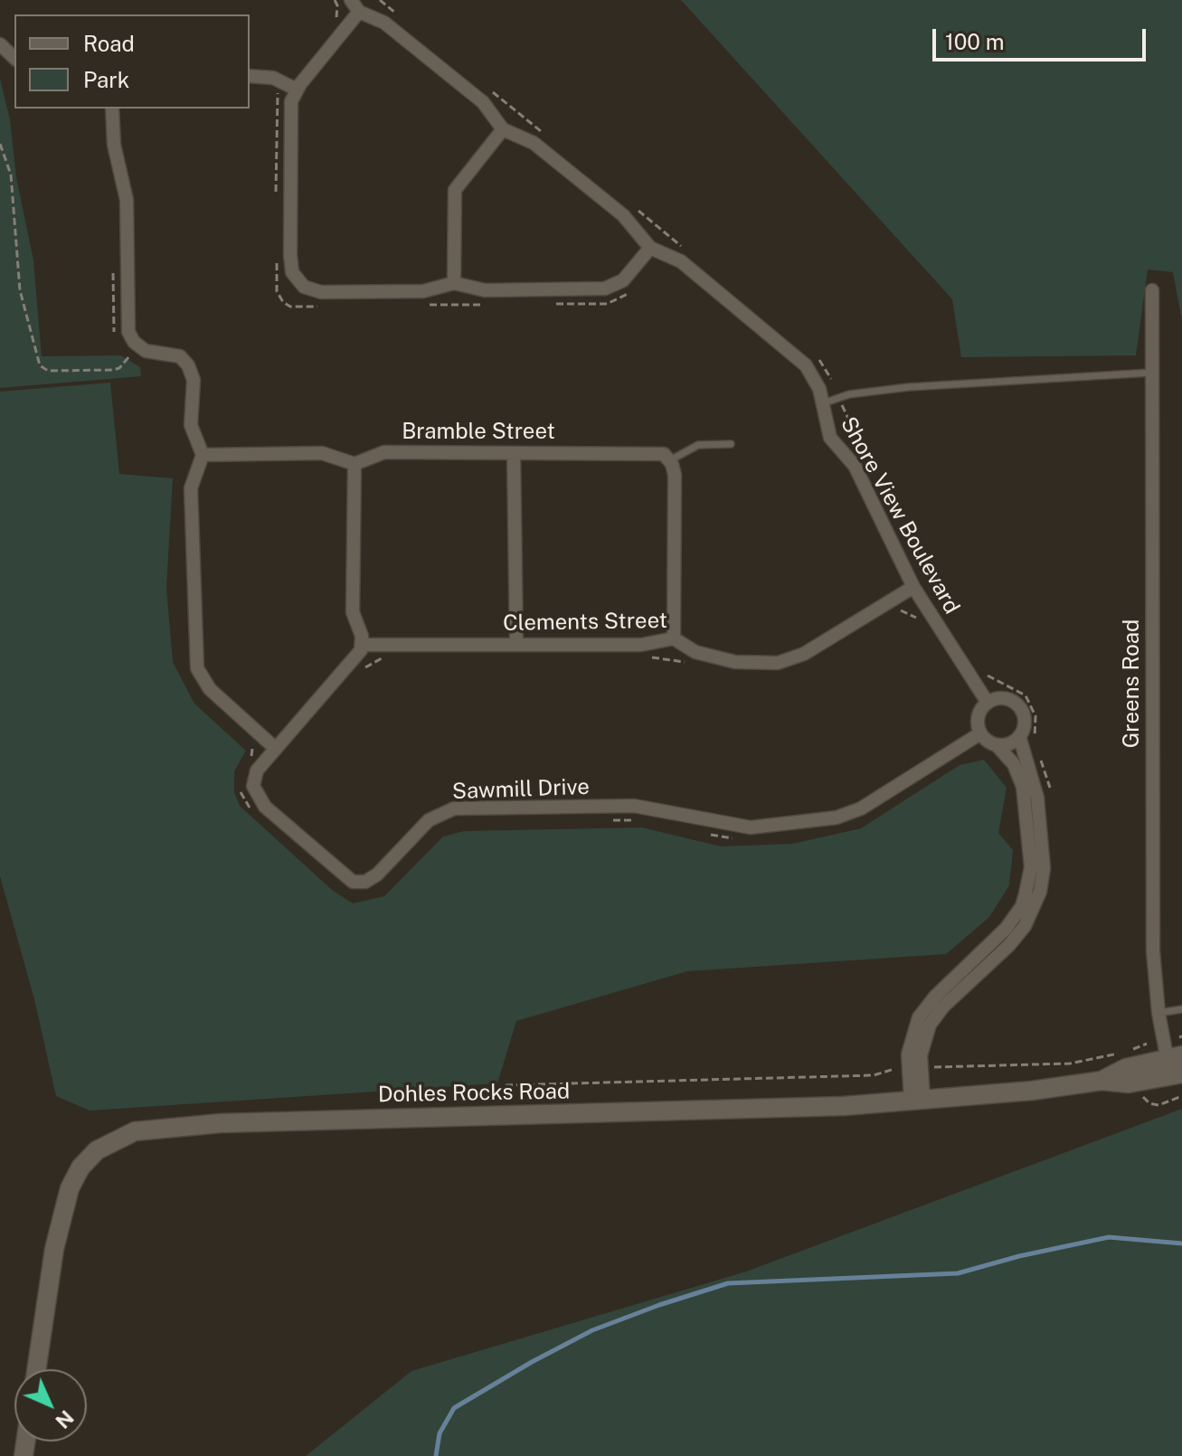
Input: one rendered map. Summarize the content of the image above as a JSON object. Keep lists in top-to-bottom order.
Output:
{
  "streets": {
    "street": [
      "Bramble Street",
      "Shore View Boulevard",
      "Clements Street",
      "Greens Road",
      "Sawmill Drive",
      "Dohles Rocks Road"
    ]
  },
  "crossings": [
    ["Shore View Boulevard", "Clements Street"],
    ["Shore View Boulevard", "Sawmill Drive"],
    ["Clements Street", "Sawmill Drive"],
    ["Greens Road", "Dohles Rocks Road"]
  ],
  "legend": ["Road", "Park"],
  "scale_bar": "100 m",
  "north": "bottom right"
}
